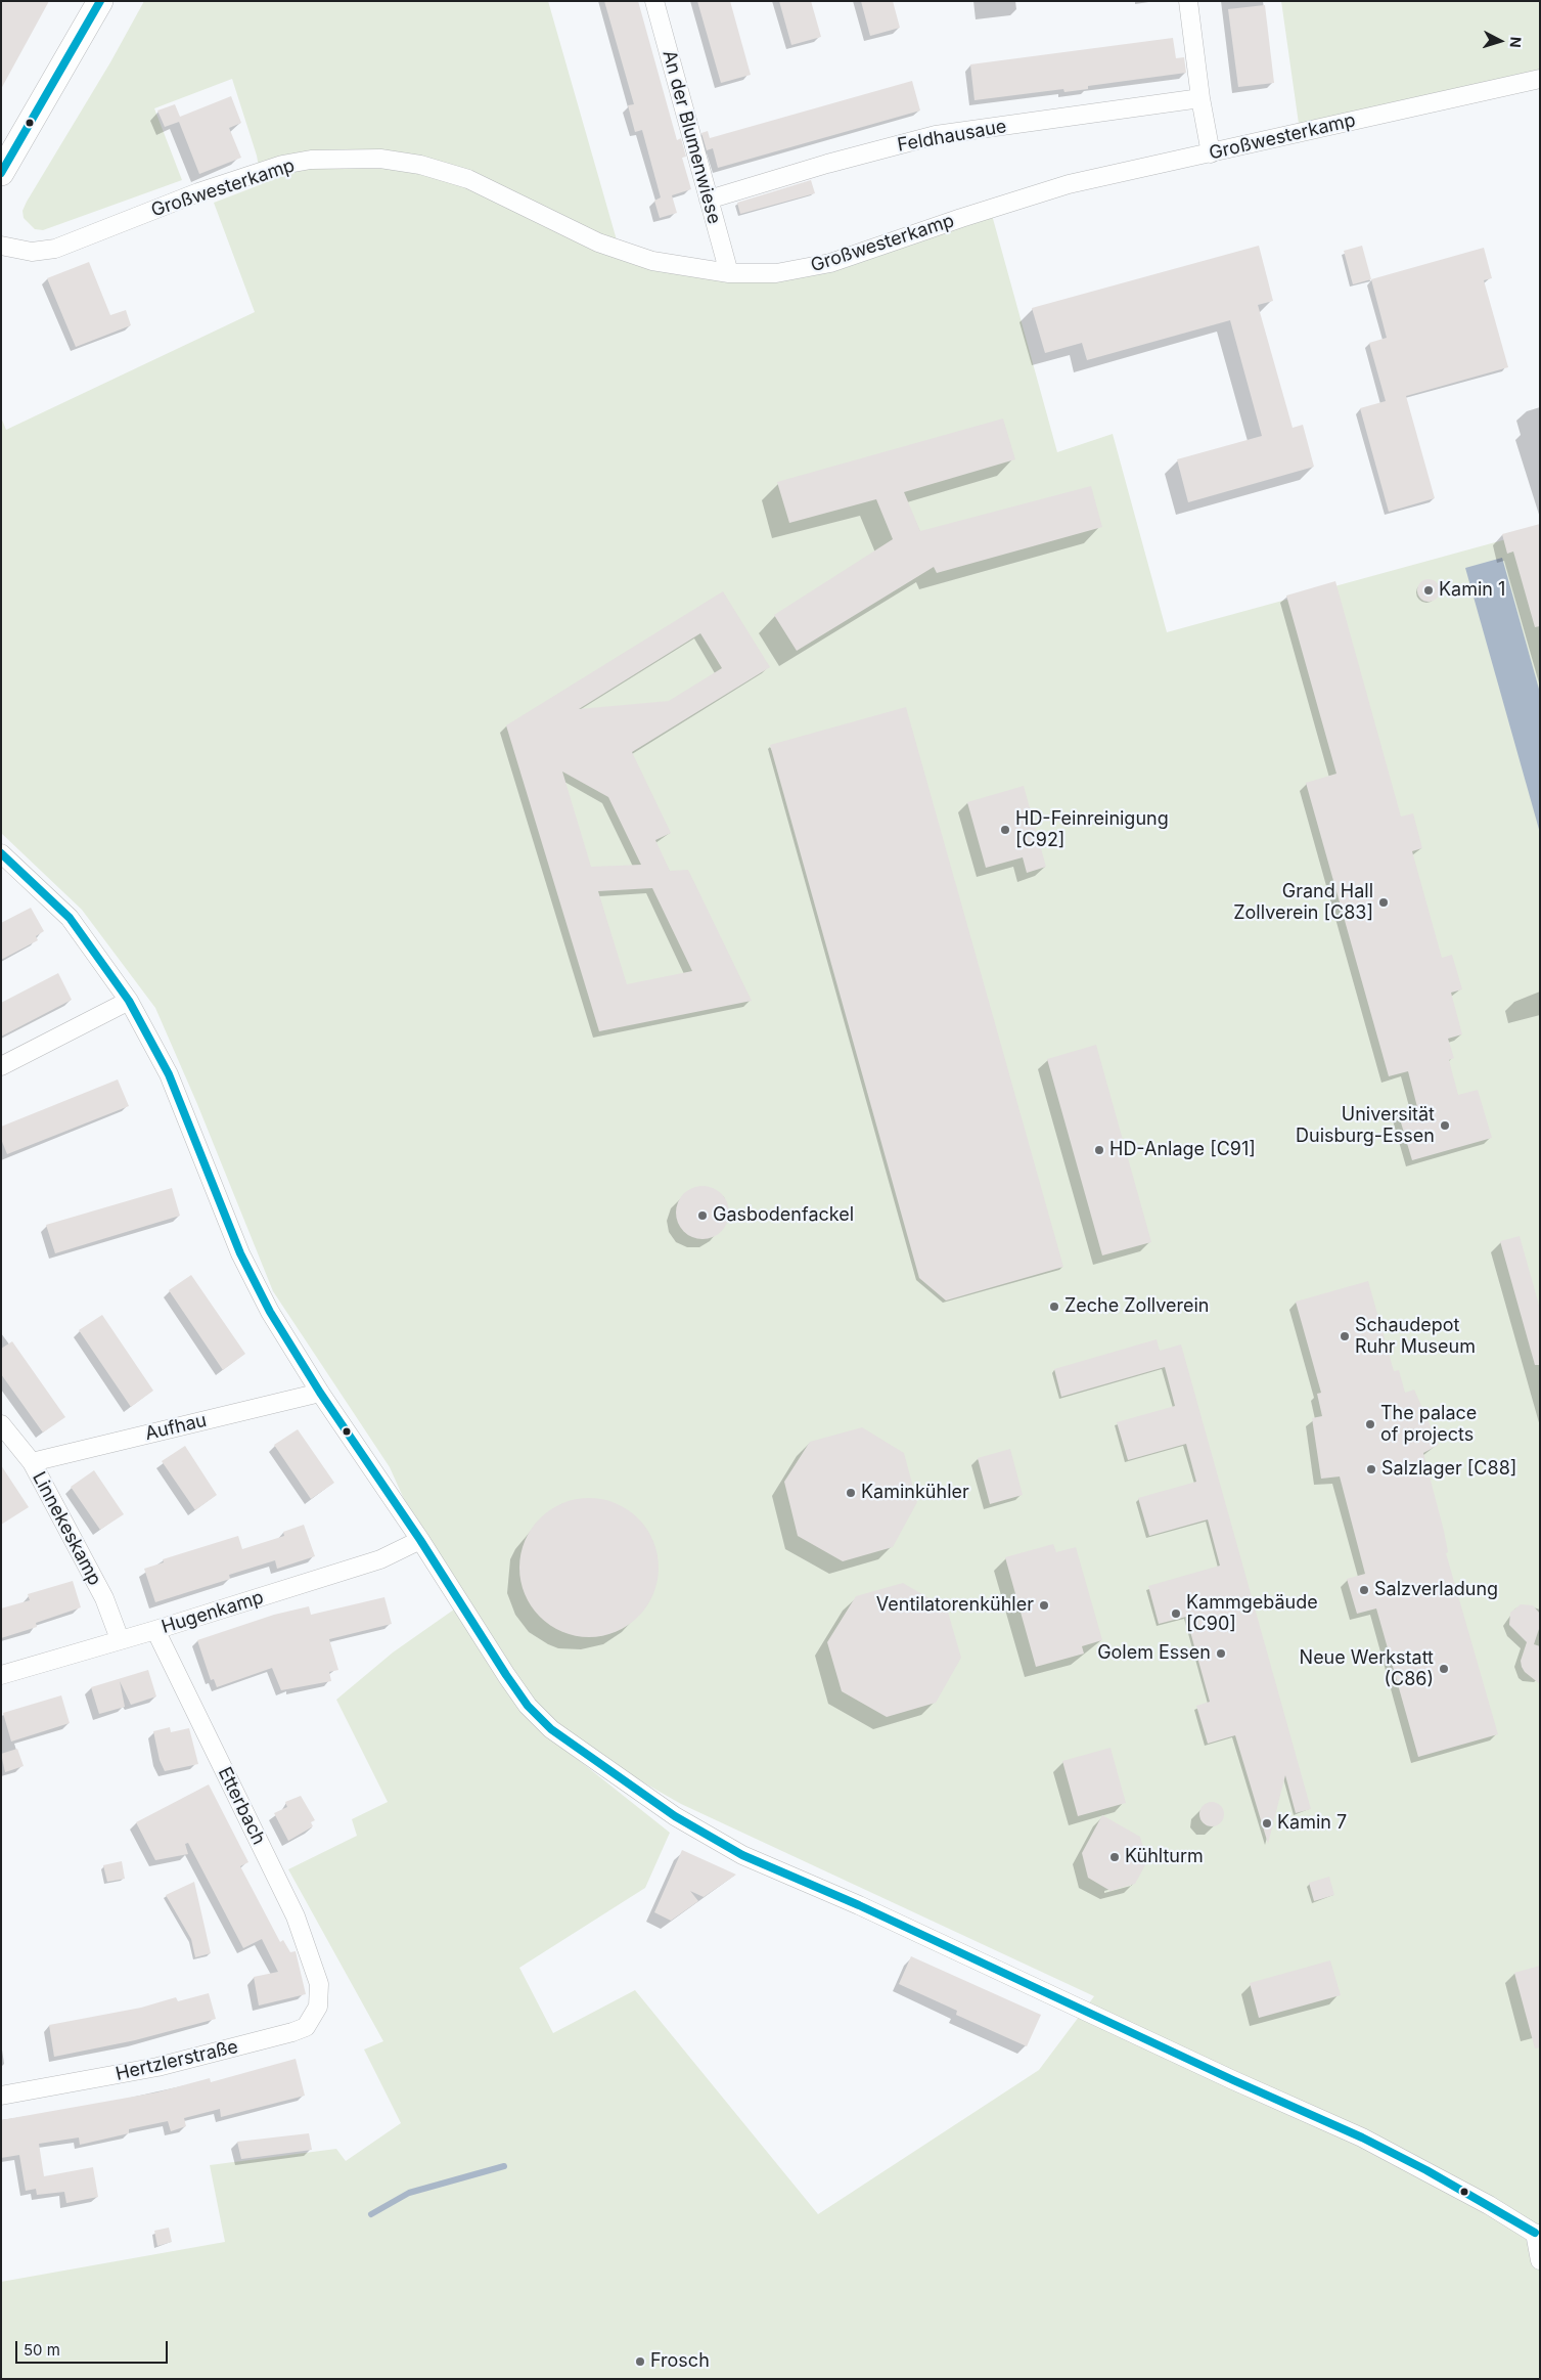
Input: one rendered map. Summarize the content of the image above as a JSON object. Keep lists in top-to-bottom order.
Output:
{
  "streets": {
    "street": [
      "Feldhausaue",
      "An der Blumenwiese",
      "Großwesterkamp",
      "Aufhau",
      "Linnekeskamp",
      "Hugenkamp",
      "Etterbach",
      "Hertzlerstraße"
    ]
  },
  "crossings": [
    ["Feldhausaue", "An der Blumenwiese"],
    ["An der Blumenwiese", "Großwesterkamp"],
    ["Aufhau", "Linnekeskamp"],
    ["Linnekeskamp", "Hugenkamp"],
    ["Hugenkamp", "Etterbach"],
    ["Etterbach", "Hertzlerstraße"]
  ],
  "places": [
    "Kamin 1",
    "HD-Feinreinigung [C92]",
    "Grand Hall Zollverein [C83]",
    "Universität Duisburg-Essen",
    "HD-Anlage [C91]",
    "Gasbodenfackel",
    "Zeche Zollverein",
    "Schaudepot Ruhr Museum",
    "The palace of projects",
    "Salzlager [C88]",
    "Kaminkühler",
    "Salzverladung",
    "Ventilatorenkühler",
    "Kammgebäude [C90]",
    "Golem Essen",
    "Neue Werkstatt (C86)",
    "Kamin 7",
    "Kühlturm",
    "Frosch"
  ],
  "scale_bar": "50 m",
  "north": "right"
}
